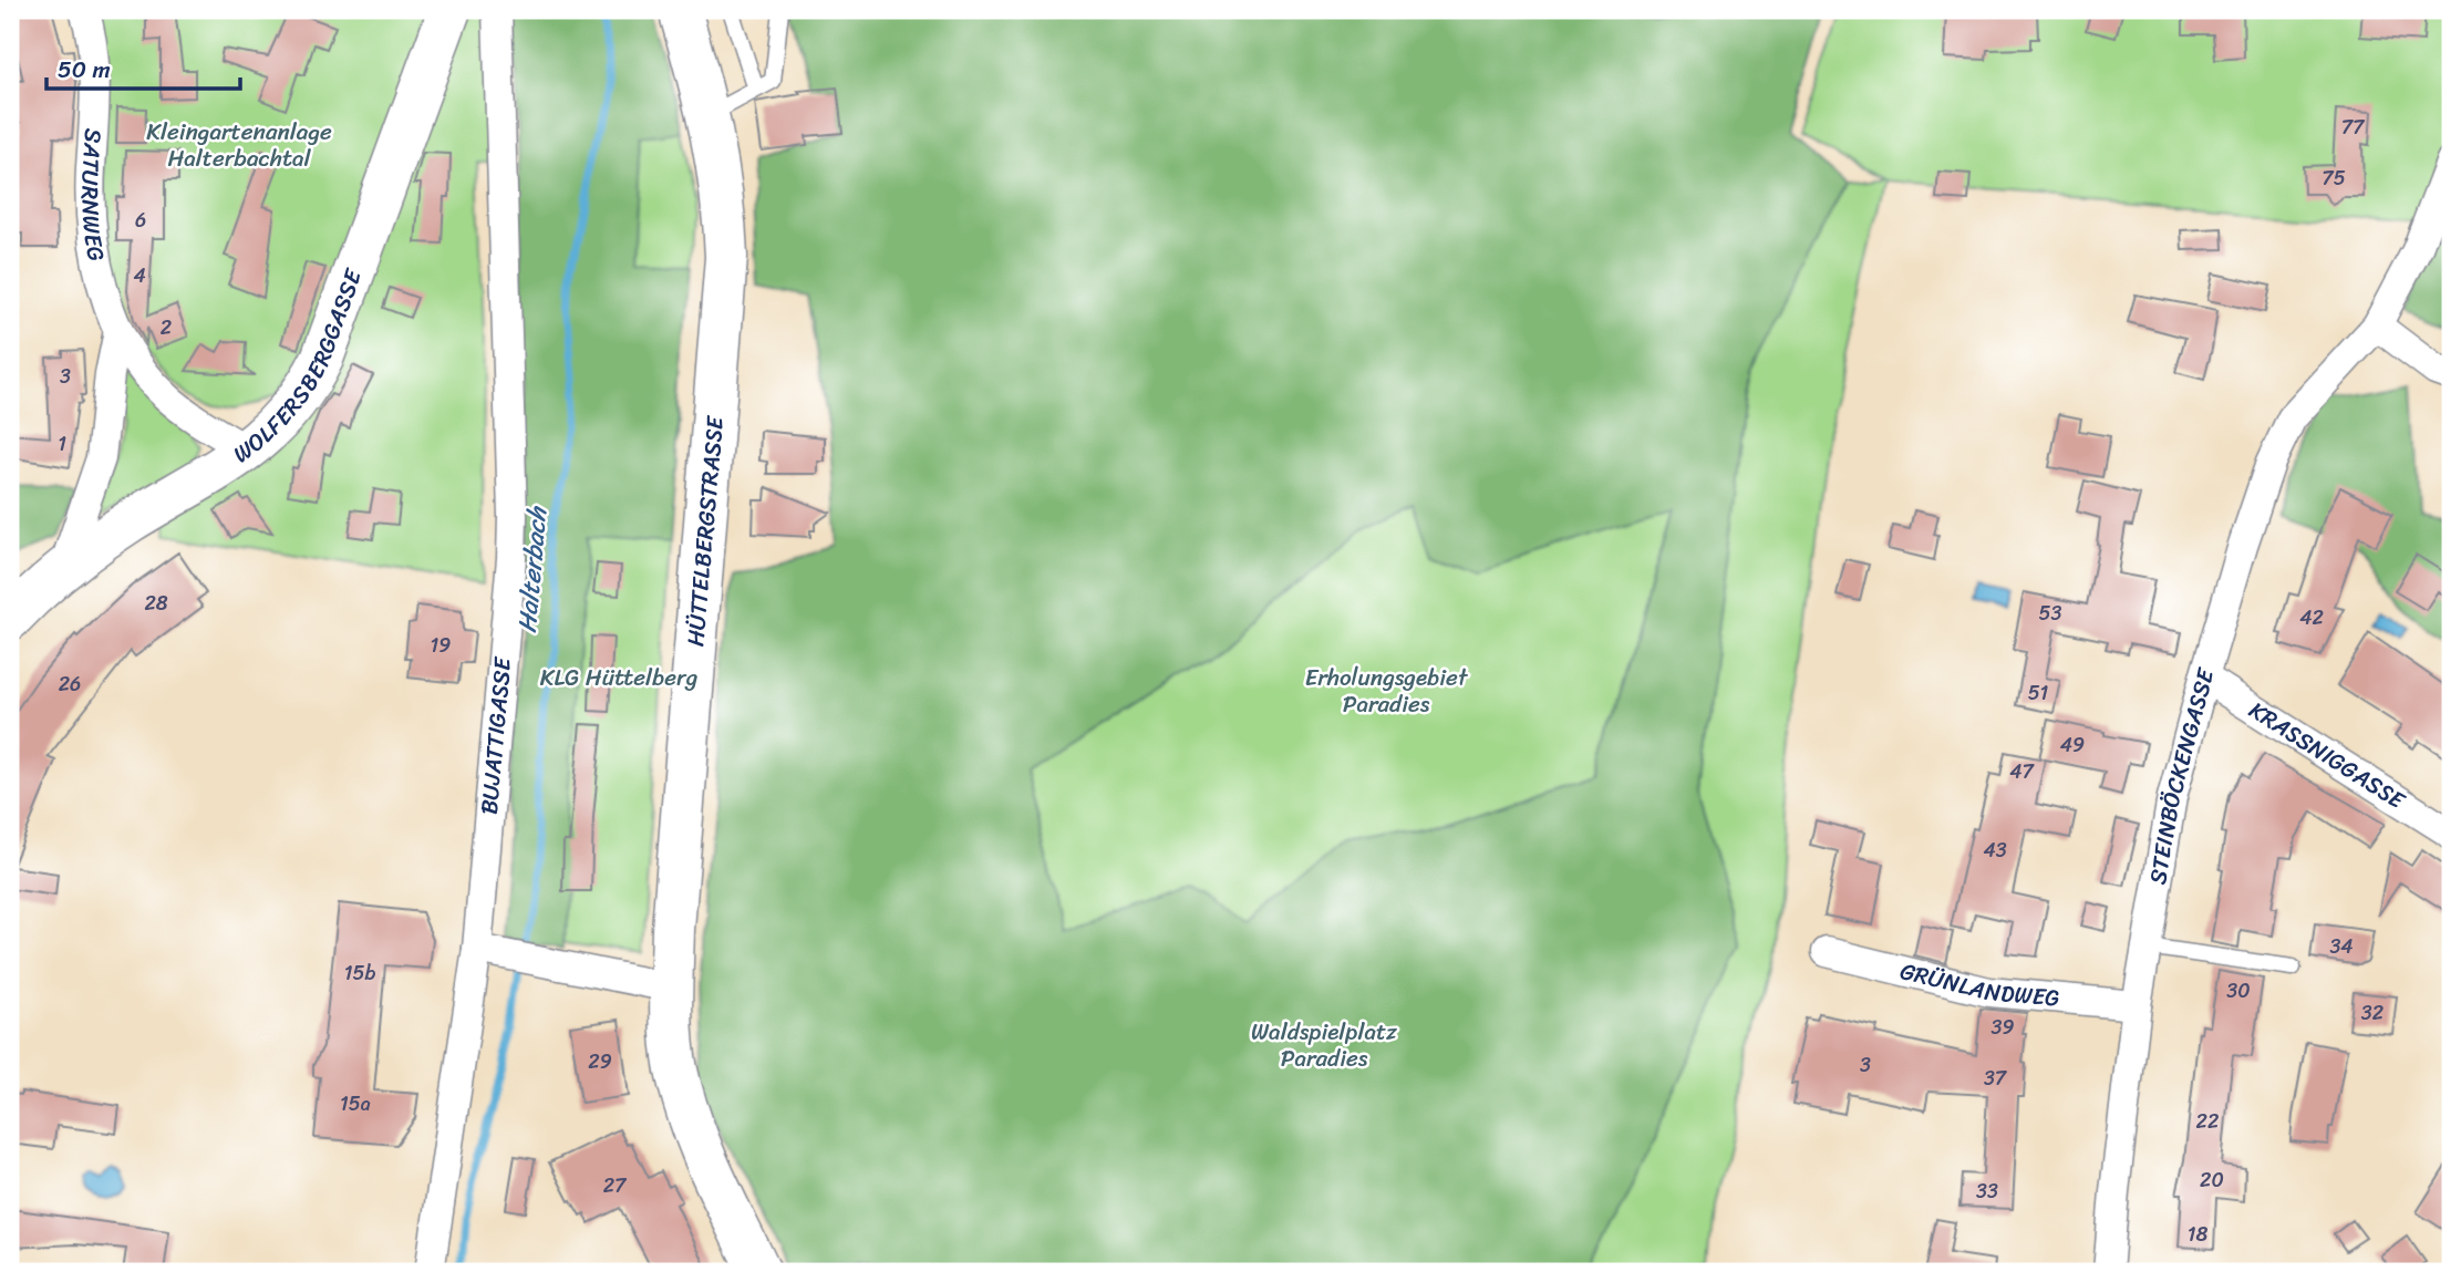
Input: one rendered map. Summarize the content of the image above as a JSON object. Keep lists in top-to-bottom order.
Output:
{
  "streets": {
    "main road": ["WOLFERSBERGGASSE", "HÜTTELBERGSTRASSE"],
    "street": [
      "SATURNWEG",
      "BUJATTIGASSE",
      "KRASSNIGGASSE",
      "STEINBÖCKENGASSE",
      "GRÜNLANDWEG"
    ]
  },
  "crossings": [
    ["SATURNWEG", "WOLFERSBERGGASSE"],
    ["KRASSNIGGASSE", "STEINBÖCKENGASSE"],
    ["STEINBÖCKENGASSE", "GRÜNLANDWEG"]
  ],
  "water": ["Halterbach"],
  "parks": [
    "Kleingartenanlage Halterbachtal",
    "KLG Hüttelberg",
    "Erholungsgebiet Paradies",
    "Waldspielplatz Paradies"
  ],
  "house_numbers": [
    "77",
    "75",
    "6",
    "4",
    "2",
    "3",
    "1",
    "28",
    "53",
    "42",
    "19",
    "26",
    "51",
    "49",
    "47",
    "43",
    "34",
    "15b",
    "30",
    "32",
    "39",
    "29",
    "3",
    "37",
    "15a",
    "22",
    "20",
    "27",
    "33",
    "18"
  ],
  "scale_bar": "50 m"
}
